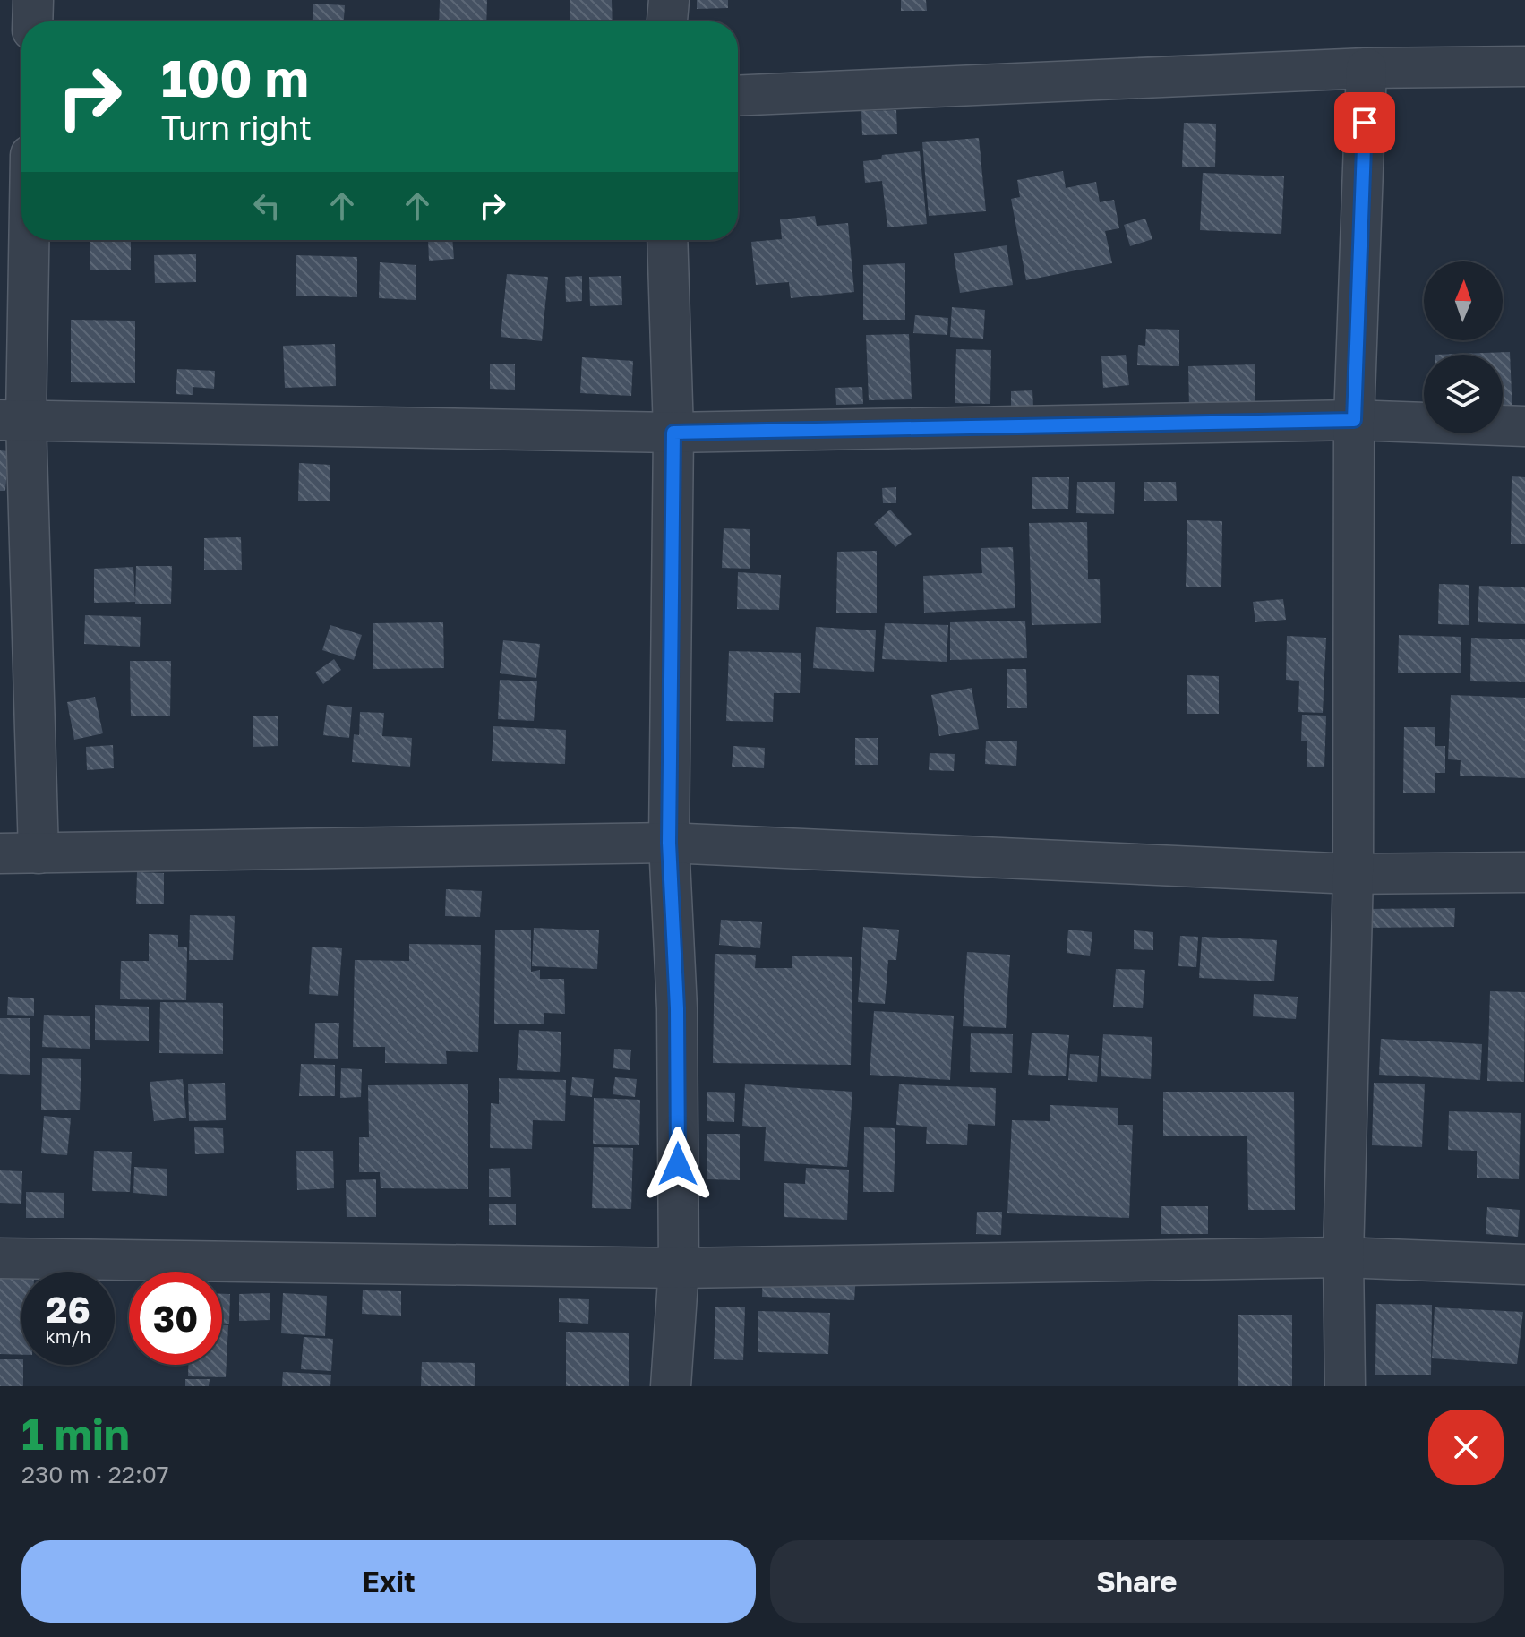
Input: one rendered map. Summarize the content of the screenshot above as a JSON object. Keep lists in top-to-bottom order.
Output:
{
  "north": "top",
  "page": {
    "turn": ["100 m", "Turn right"],
    "speed": "26 km/h",
    "limit": "30",
    "heading": ["1 min", "230 m · 22:07"],
    "buttons": ["Exit", "Share"]
  }
}
